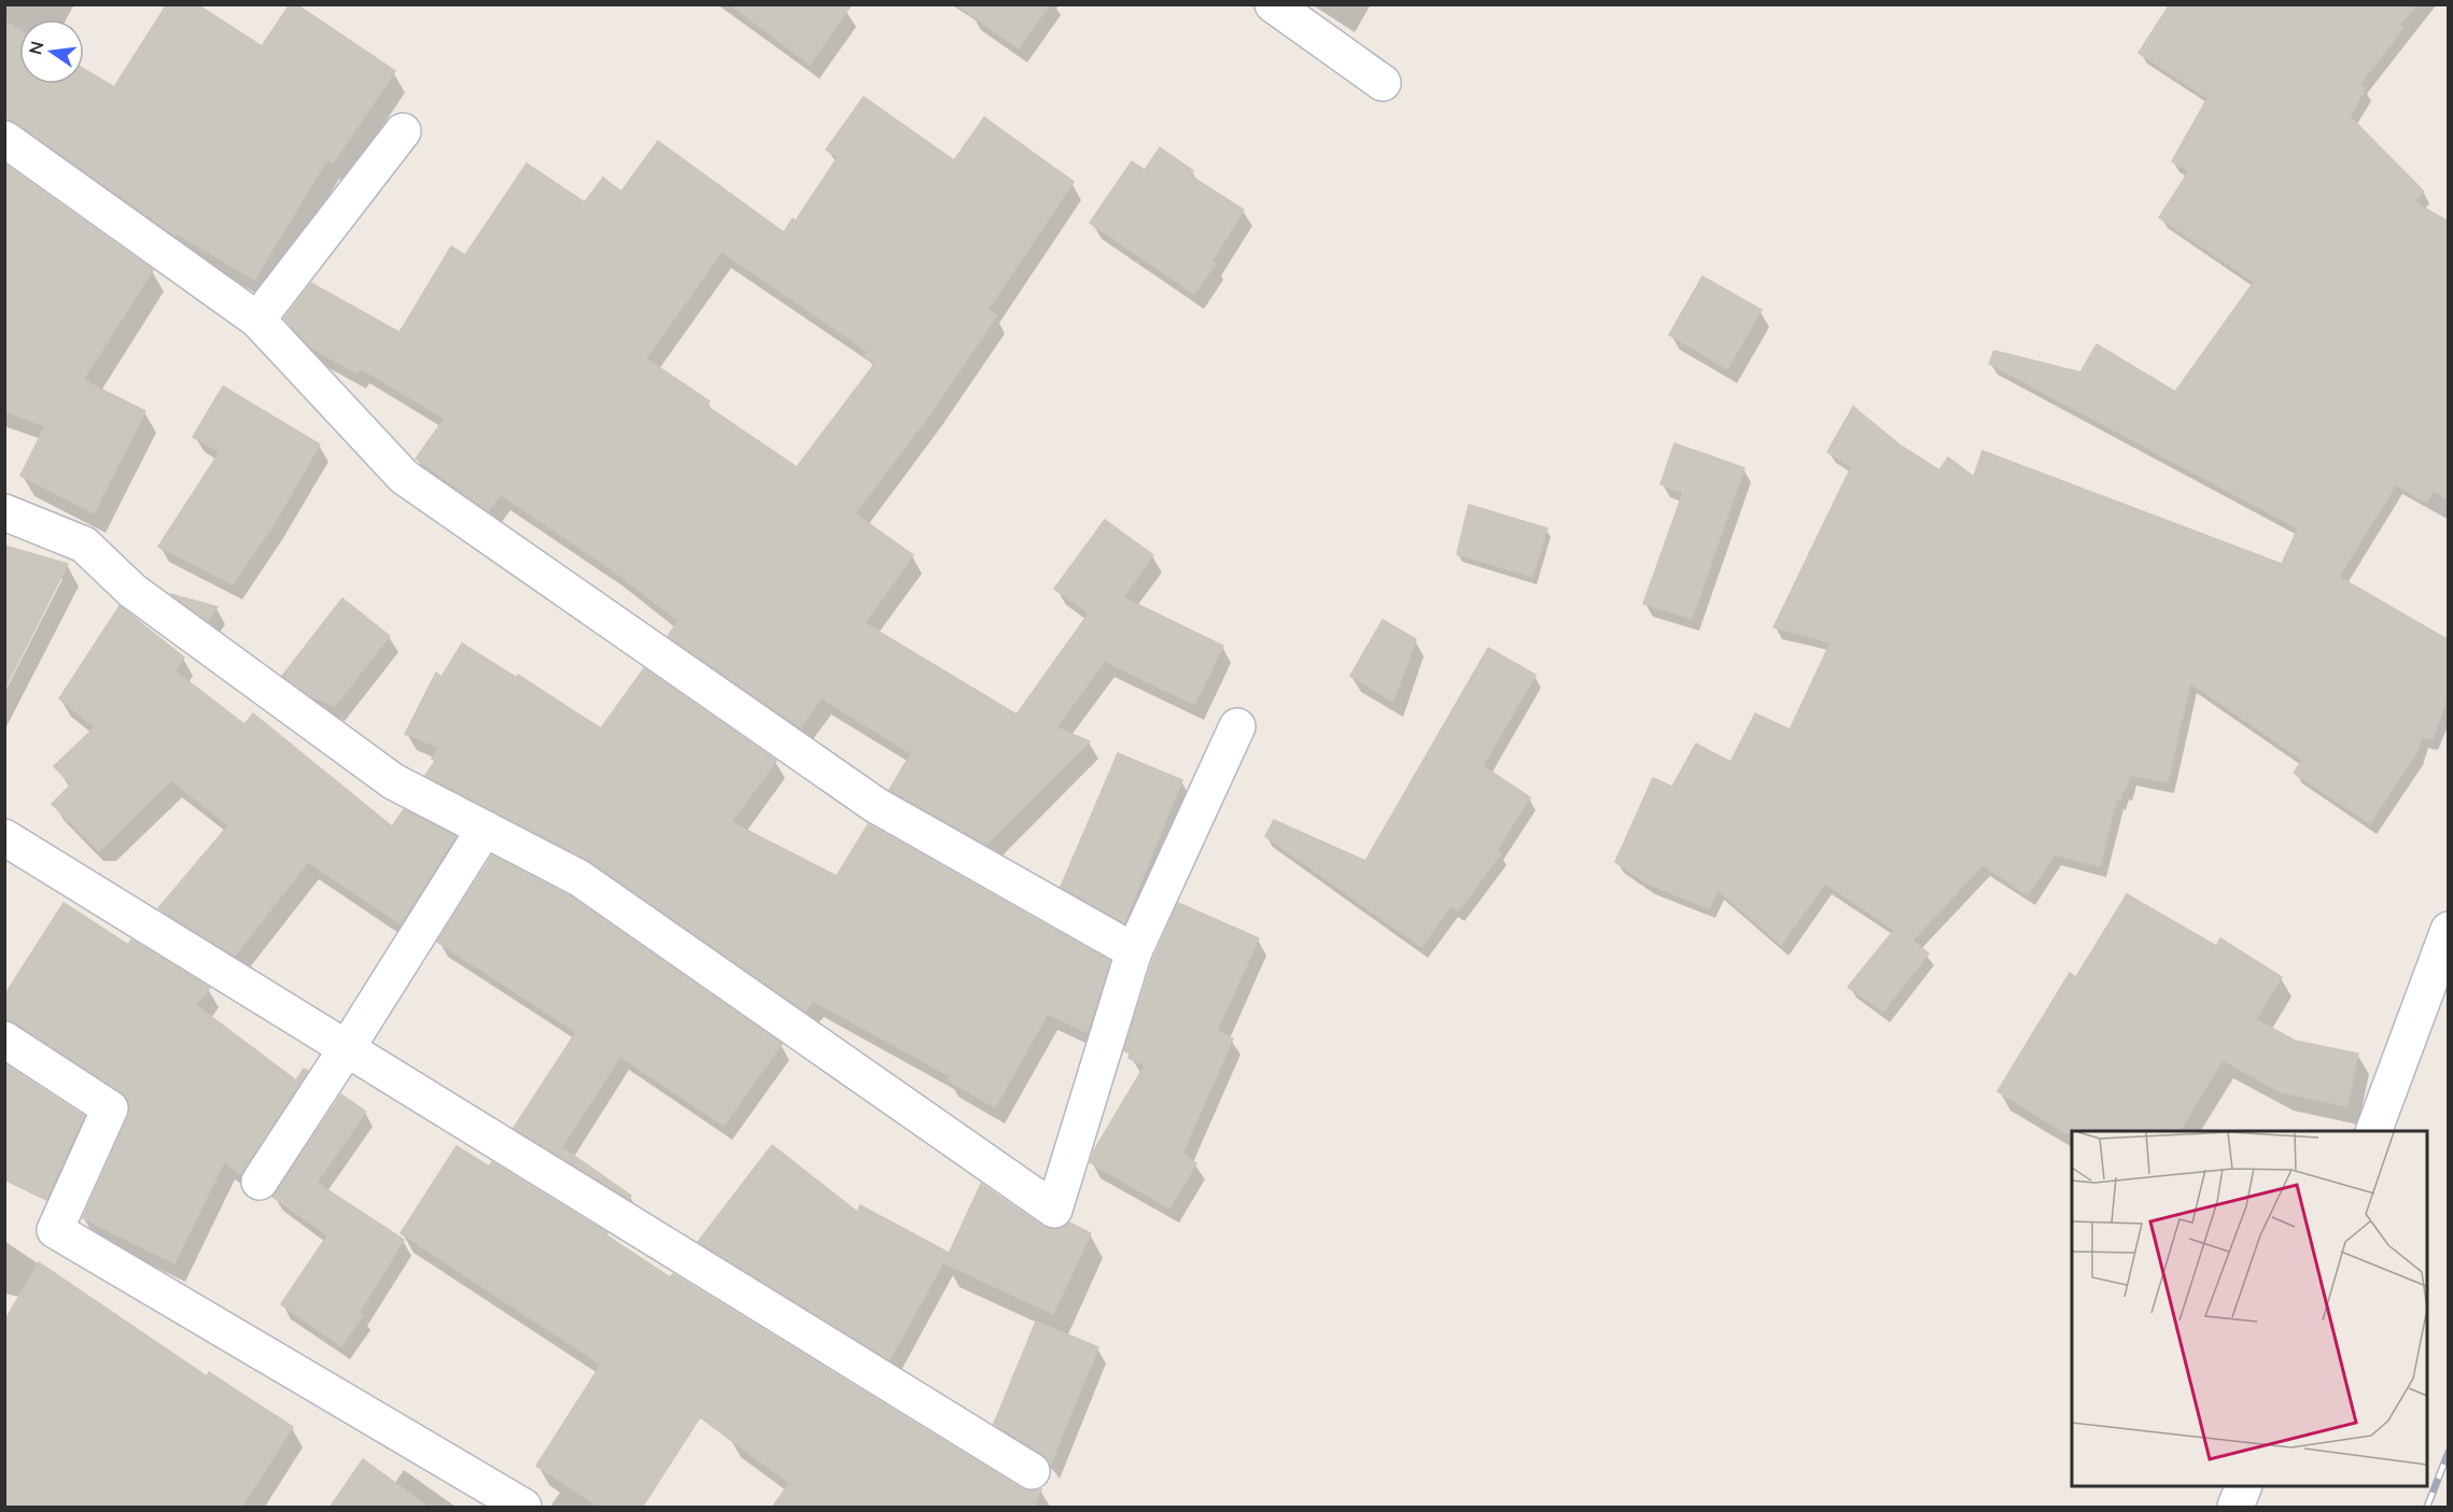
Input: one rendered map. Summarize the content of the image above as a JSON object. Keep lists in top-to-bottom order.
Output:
{
  "north": "left"
}
